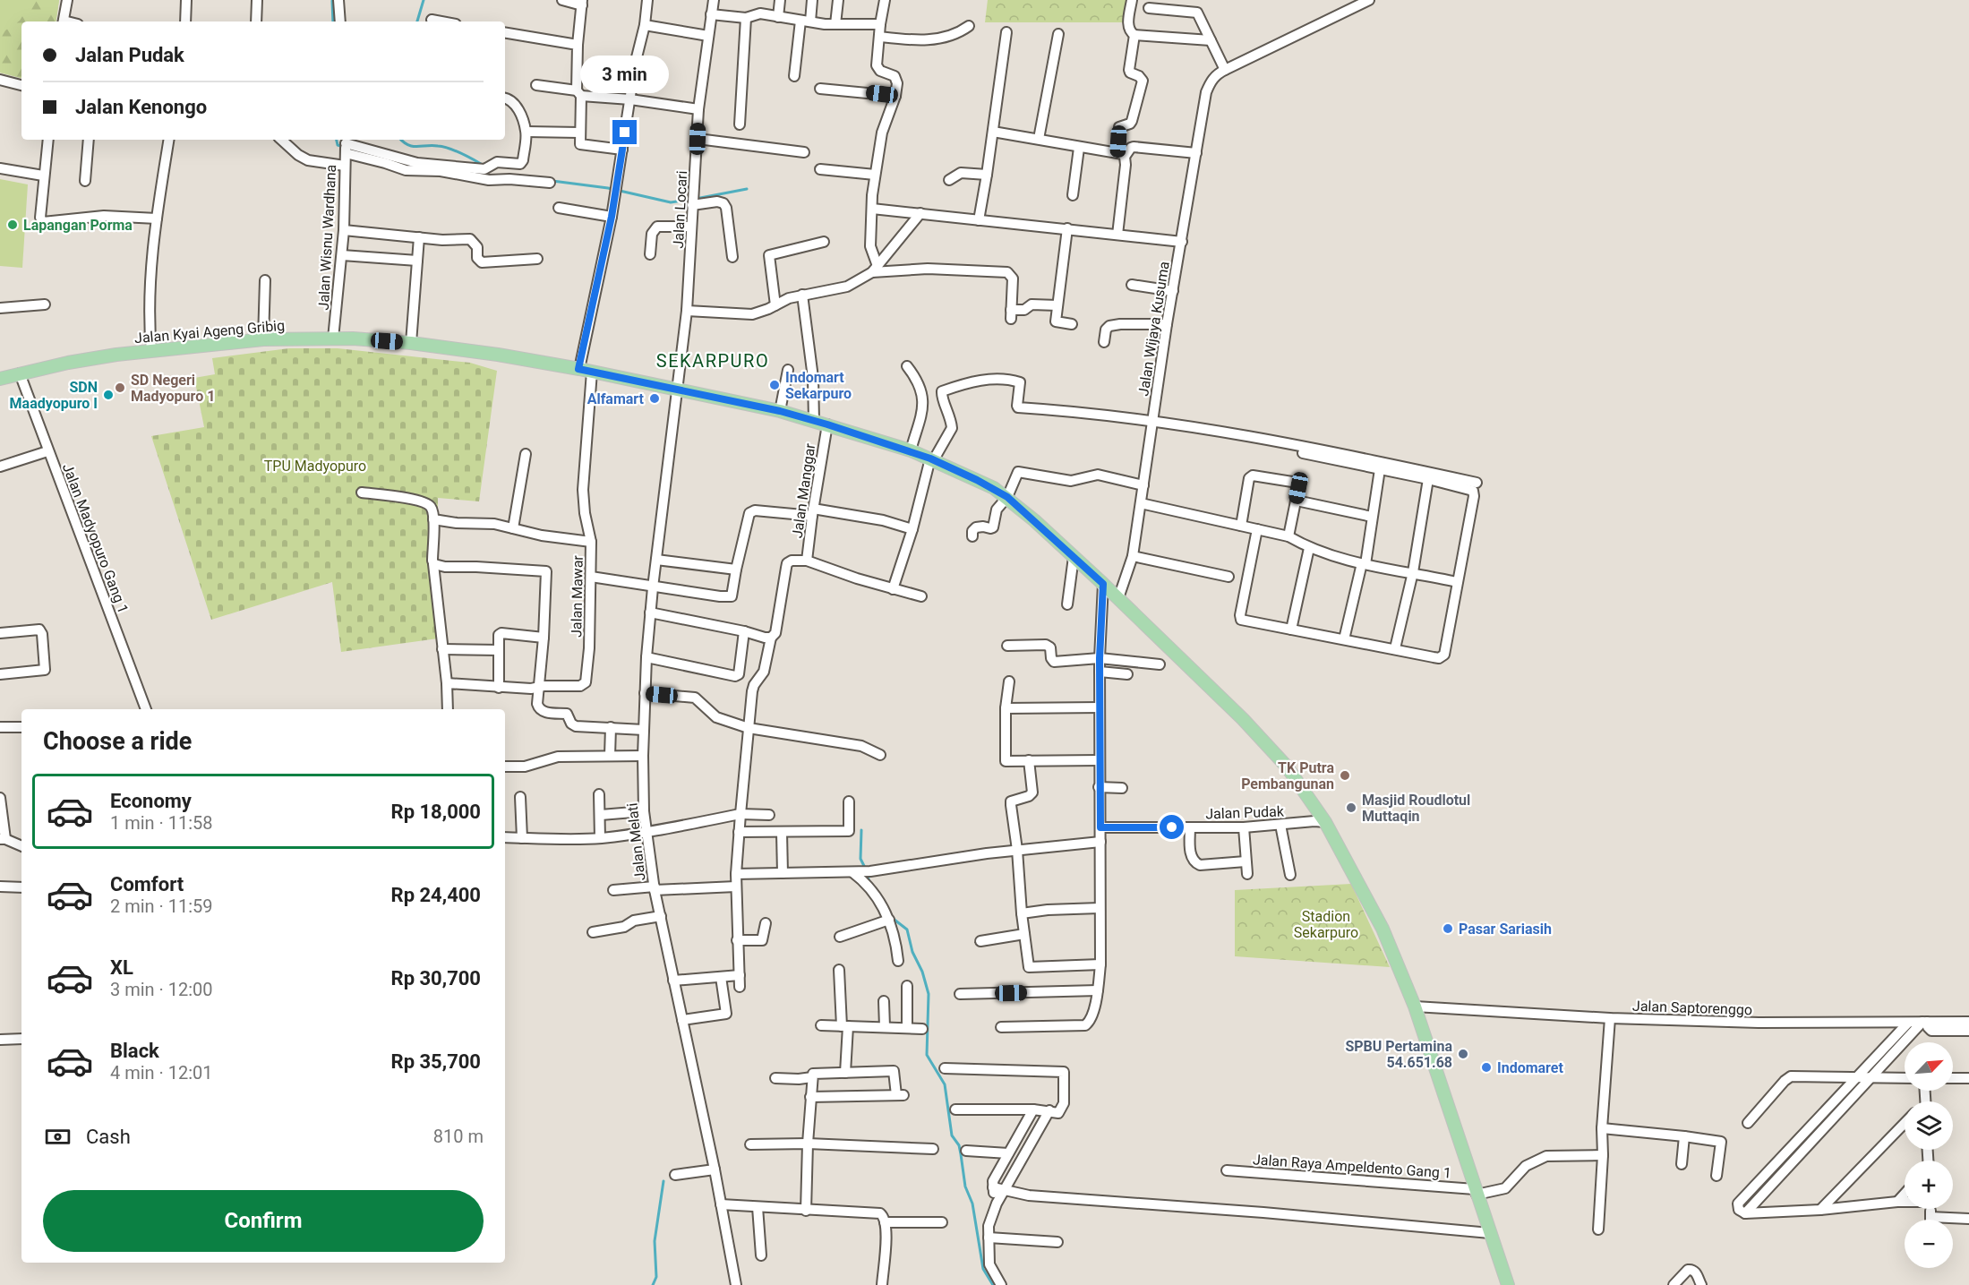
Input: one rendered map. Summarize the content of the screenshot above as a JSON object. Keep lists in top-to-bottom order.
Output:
{
  "streets": {
    "main road": ["Jalan Kyai Ageng Gribig"],
    "street": [
      "Jalan Locari",
      "Jalan Wisnu Wardhana",
      "Jalan Wijaya Kusuma",
      "Jalan Manggar",
      "Jalan Madyopuro Gang 1",
      "Jalan Mawar",
      "Jalan Pudak",
      "Jalan Melati",
      "Jalan Saptorenggo",
      "Jalan Raya Ampeldento Gang 1"
    ]
  },
  "crossings": [
    ["Jalan Locari", "Jalan Kyai Ageng Gribig"],
    ["Jalan Locari", "Jalan Melati"],
    ["Jalan Wisnu Wardhana", "Jalan Kyai Ageng Gribig"],
    ["Jalan Wijaya Kusuma", "Jalan Kyai Ageng Gribig"],
    ["Jalan Kyai Ageng Gribig", "Jalan Manggar"],
    ["Jalan Kyai Ageng Gribig", "Jalan Madyopuro Gang 1"],
    ["Jalan Kyai Ageng Gribig", "Jalan Mawar"],
    ["Jalan Kyai Ageng Gribig", "Jalan Pudak"],
    ["Jalan Kyai Ageng Gribig", "Jalan Melati"],
    ["Jalan Kyai Ageng Gribig", "Jalan Saptorenggo"],
    ["Jalan Kyai Ageng Gribig", "Jalan Raya Ampeldento Gang 1"]
  ],
  "districts": ["SEKARPURO"],
  "parks": ["TPU Madyopuro", "Stadion Sekarpuro"],
  "places": [
    "Lapangan Porma",
    "Indomart Sekarpuro",
    "SD Negeri Madyopuro 1",
    "SDN Maadyopuro I",
    "Alfamart",
    "TK Putra Pembangunan",
    "Masjid Roudlotul Muttaqin",
    "Pasar Sariasih",
    "SPBU Pertamina 54.651.68",
    "Indomaret"
  ],
  "north": "top right",
  "page": {
    "banner": ["Jalan Pudak", "Jalan Kenongo"],
    "bubble": "3 min",
    "heading": "Choose a ride",
    "list": [
      {
        "name": "Economy",
        "note": "1 min · 11:58",
        "value": "Rp 18,000"
      },
      {
        "name": "Comfort",
        "note": "2 min · 11:59",
        "value": "Rp 24,400"
      },
      {
        "name": "XL",
        "note": "3 min · 12:00",
        "value": "Rp 30,700"
      },
      {
        "name": "Black",
        "note": "4 min · 12:01",
        "value": "Rp 35,700"
      }
    ],
    "map_buttons": ["+", "−"],
    "pay": ["Cash", "810 m"],
    "buttons": "Confirm"
  }
}
